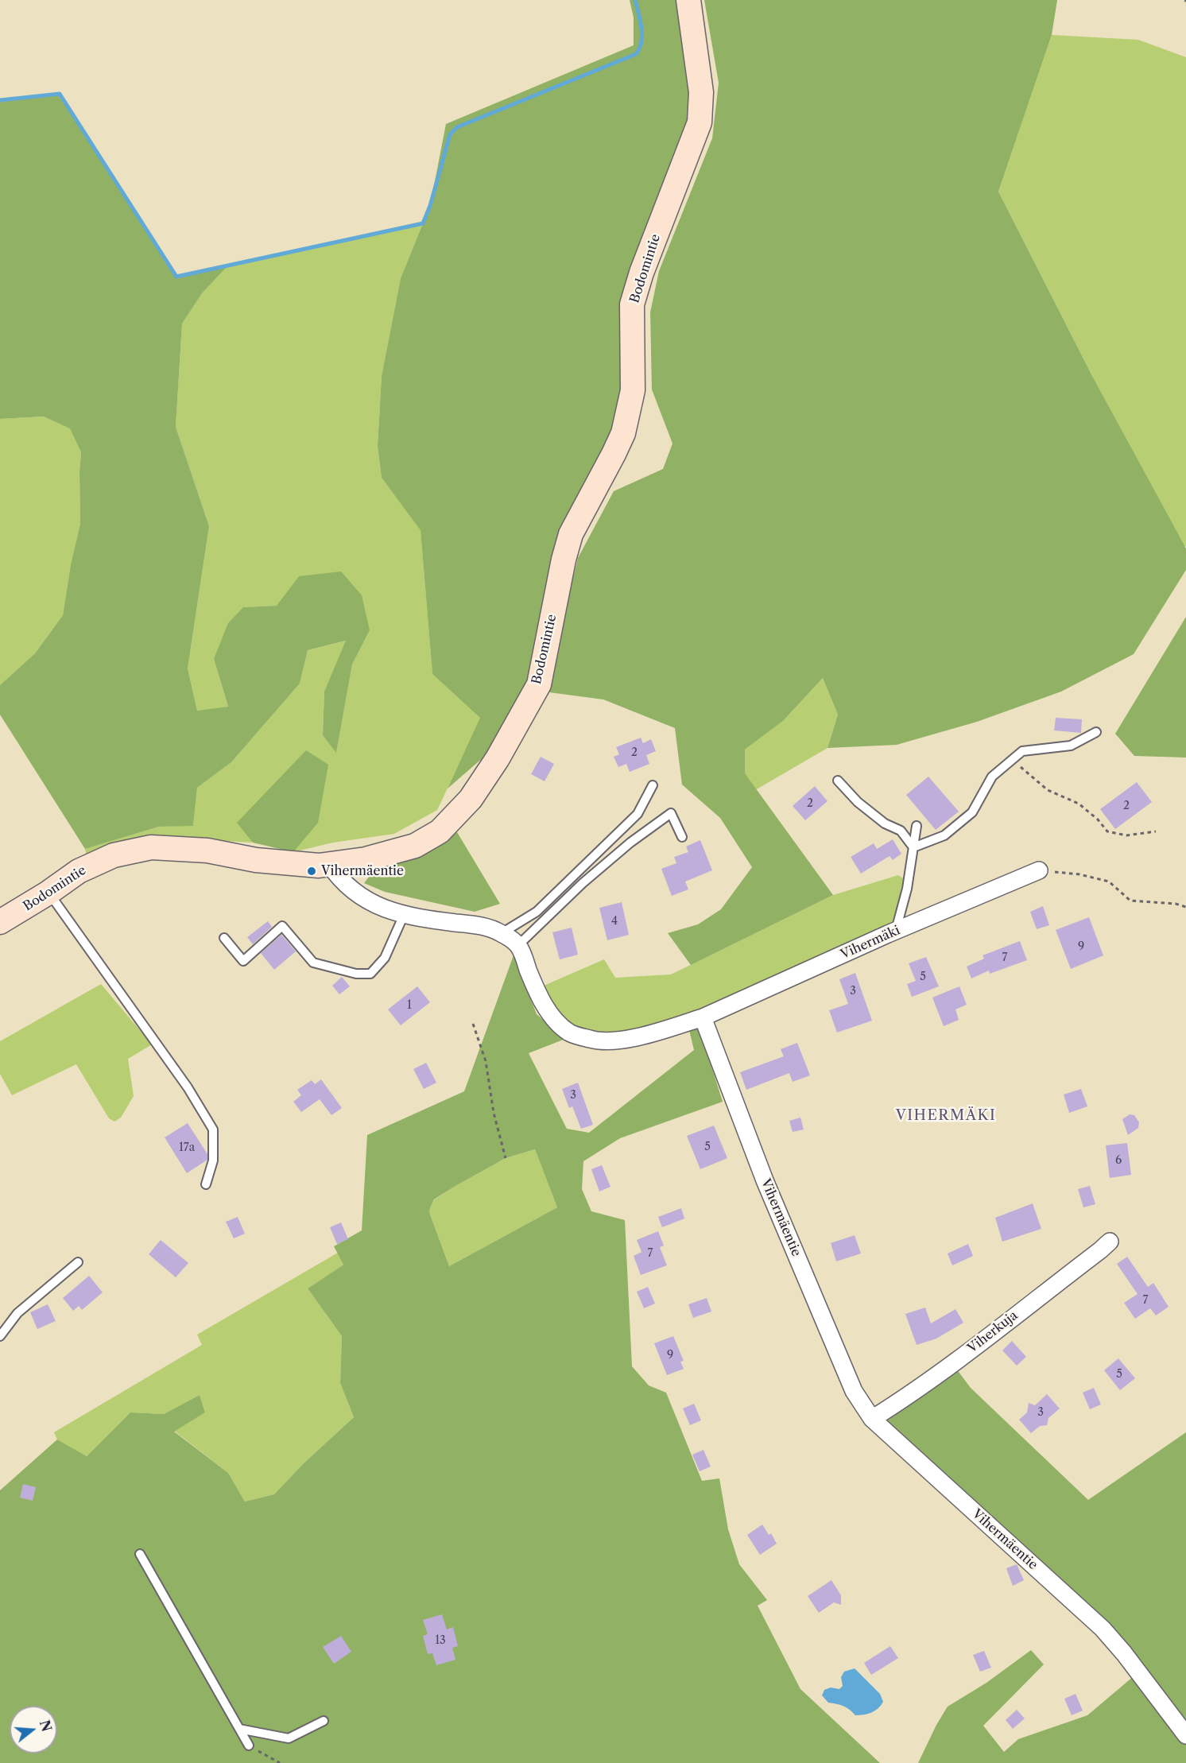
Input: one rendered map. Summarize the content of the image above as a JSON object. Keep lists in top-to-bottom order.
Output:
{
  "streets": {
    "street": [
      "Bodomintie",
      "Vihermäki",
      "Vihermäentie",
      "Viherkuja"
    ]
  },
  "crossings": [
    ["Vihermäki", "Vihermäentie"],
    ["Vihermäentie", "Viherkuja"]
  ],
  "districts": ["VIHERMÄKI"],
  "places": ["Vihermäentie"],
  "house_numbers": [
    "2",
    "2",
    "2",
    "4",
    "9",
    "7",
    "5",
    "3",
    "1",
    "3",
    "5",
    "17a",
    "6",
    "7",
    "7",
    "9",
    "5",
    "3",
    "13"
  ],
  "north": "right"
}
